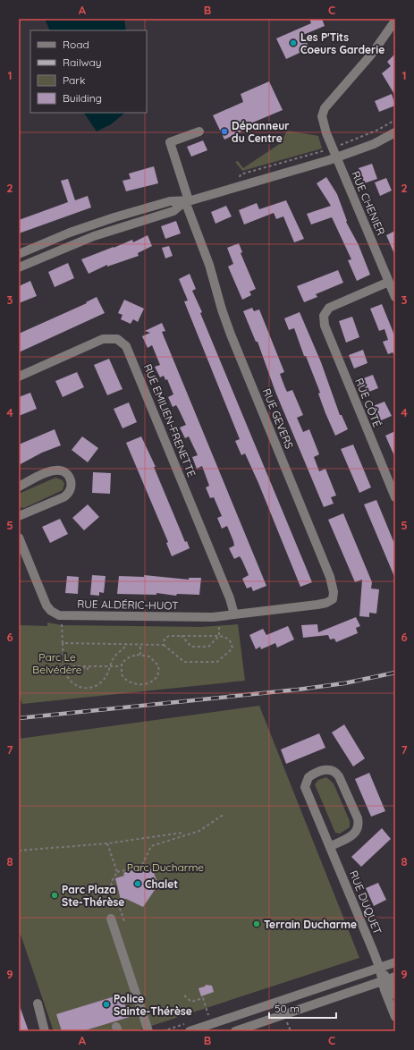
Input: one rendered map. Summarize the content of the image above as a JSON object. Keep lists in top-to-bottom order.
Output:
{
  "streets": {
    "street": [
      "RUE CHENIER",
      "RUE CÔTÉ",
      "RUE GEVERS",
      "RUE EMILIEN-FRENETTE",
      "RUE ALDÉRIC-HUOT",
      "RUE DUQUET"
    ]
  },
  "crossings": [
    ["RUE CHENIER", "RUE CÔTÉ"],
    ["RUE GEVERS", "RUE ALDÉRIC-HUOT"],
    ["RUE EMILIEN-FRENETTE", "RUE ALDÉRIC-HUOT"]
  ],
  "parks": ["Parc Le Belvédère", "Parc Ducharme"],
  "places": [
    "Les P'Tits Coeurs Garderie",
    "Dépanneur du Centre",
    "Chalet",
    "Parc Plaza Ste-Thérèse",
    "Terrain Ducharme",
    "Police Sainte-Thérèse"
  ],
  "legend": [
    "Road",
    "Railway",
    "Park",
    "Building"
  ],
  "scale_bar": "50 m",
  "grid": {
    "columns": ["A", "B", "C"],
    "rows": [
      "1",
      "2",
      "3",
      "4",
      "5",
      "6",
      "7",
      "8",
      "9"
    ]
  }
}
